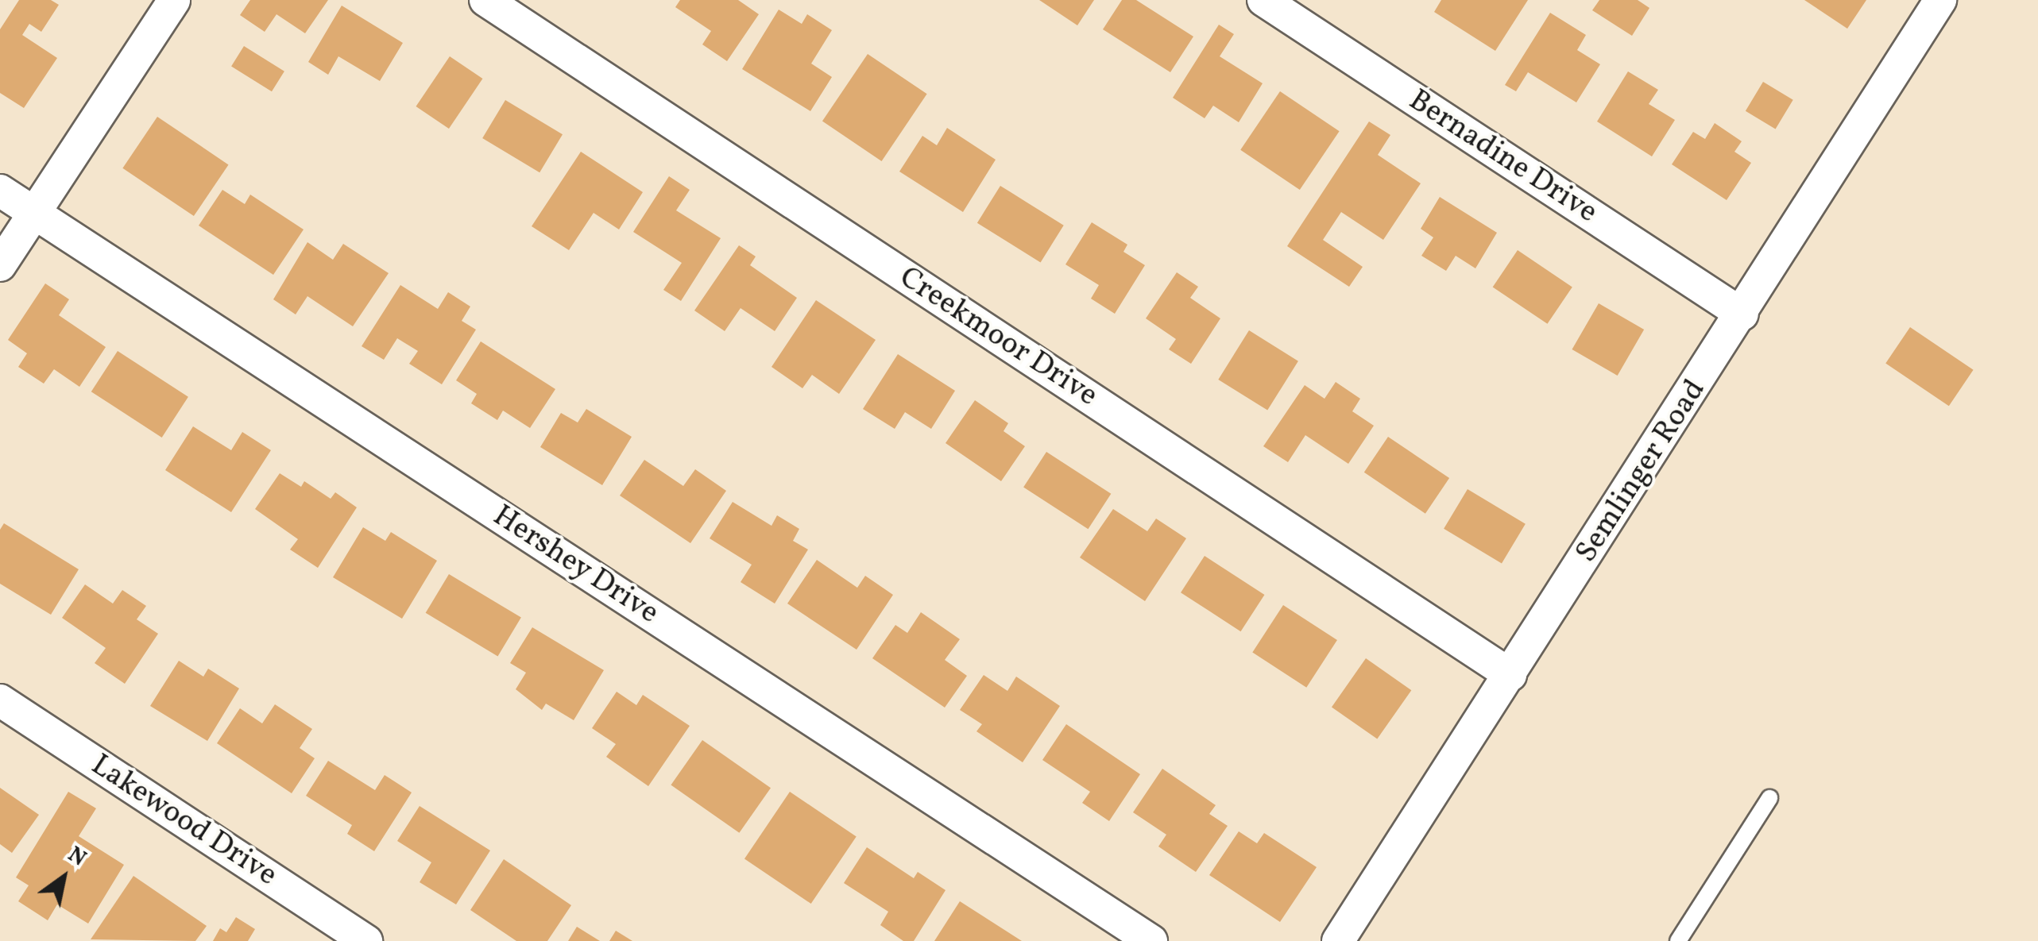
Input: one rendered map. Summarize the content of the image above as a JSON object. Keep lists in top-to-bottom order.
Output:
{
  "streets": {
    "street": [
      "Bernadine Drive",
      "Creekmoor Drive",
      "Semlinger Road",
      "Hershey Drive",
      "Lakewood Drive"
    ]
  },
  "crossings": [
    ["Bernadine Drive", "Semlinger Road"],
    ["Creekmoor Drive", "Semlinger Road"]
  ],
  "north": "top right"
}
